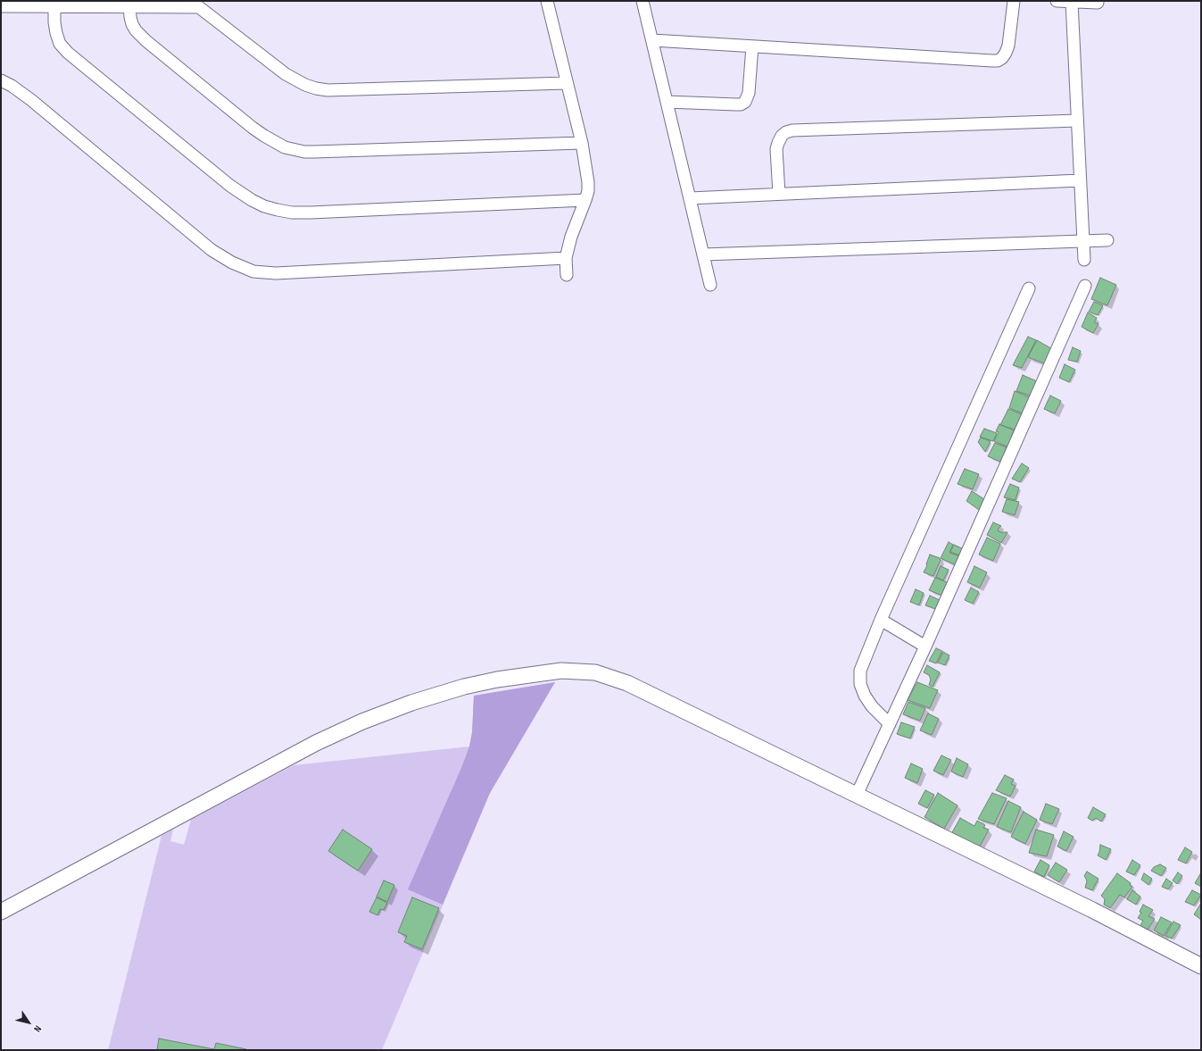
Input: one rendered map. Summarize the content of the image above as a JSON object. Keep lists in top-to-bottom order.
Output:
{
  "north": "bottom right"
}
